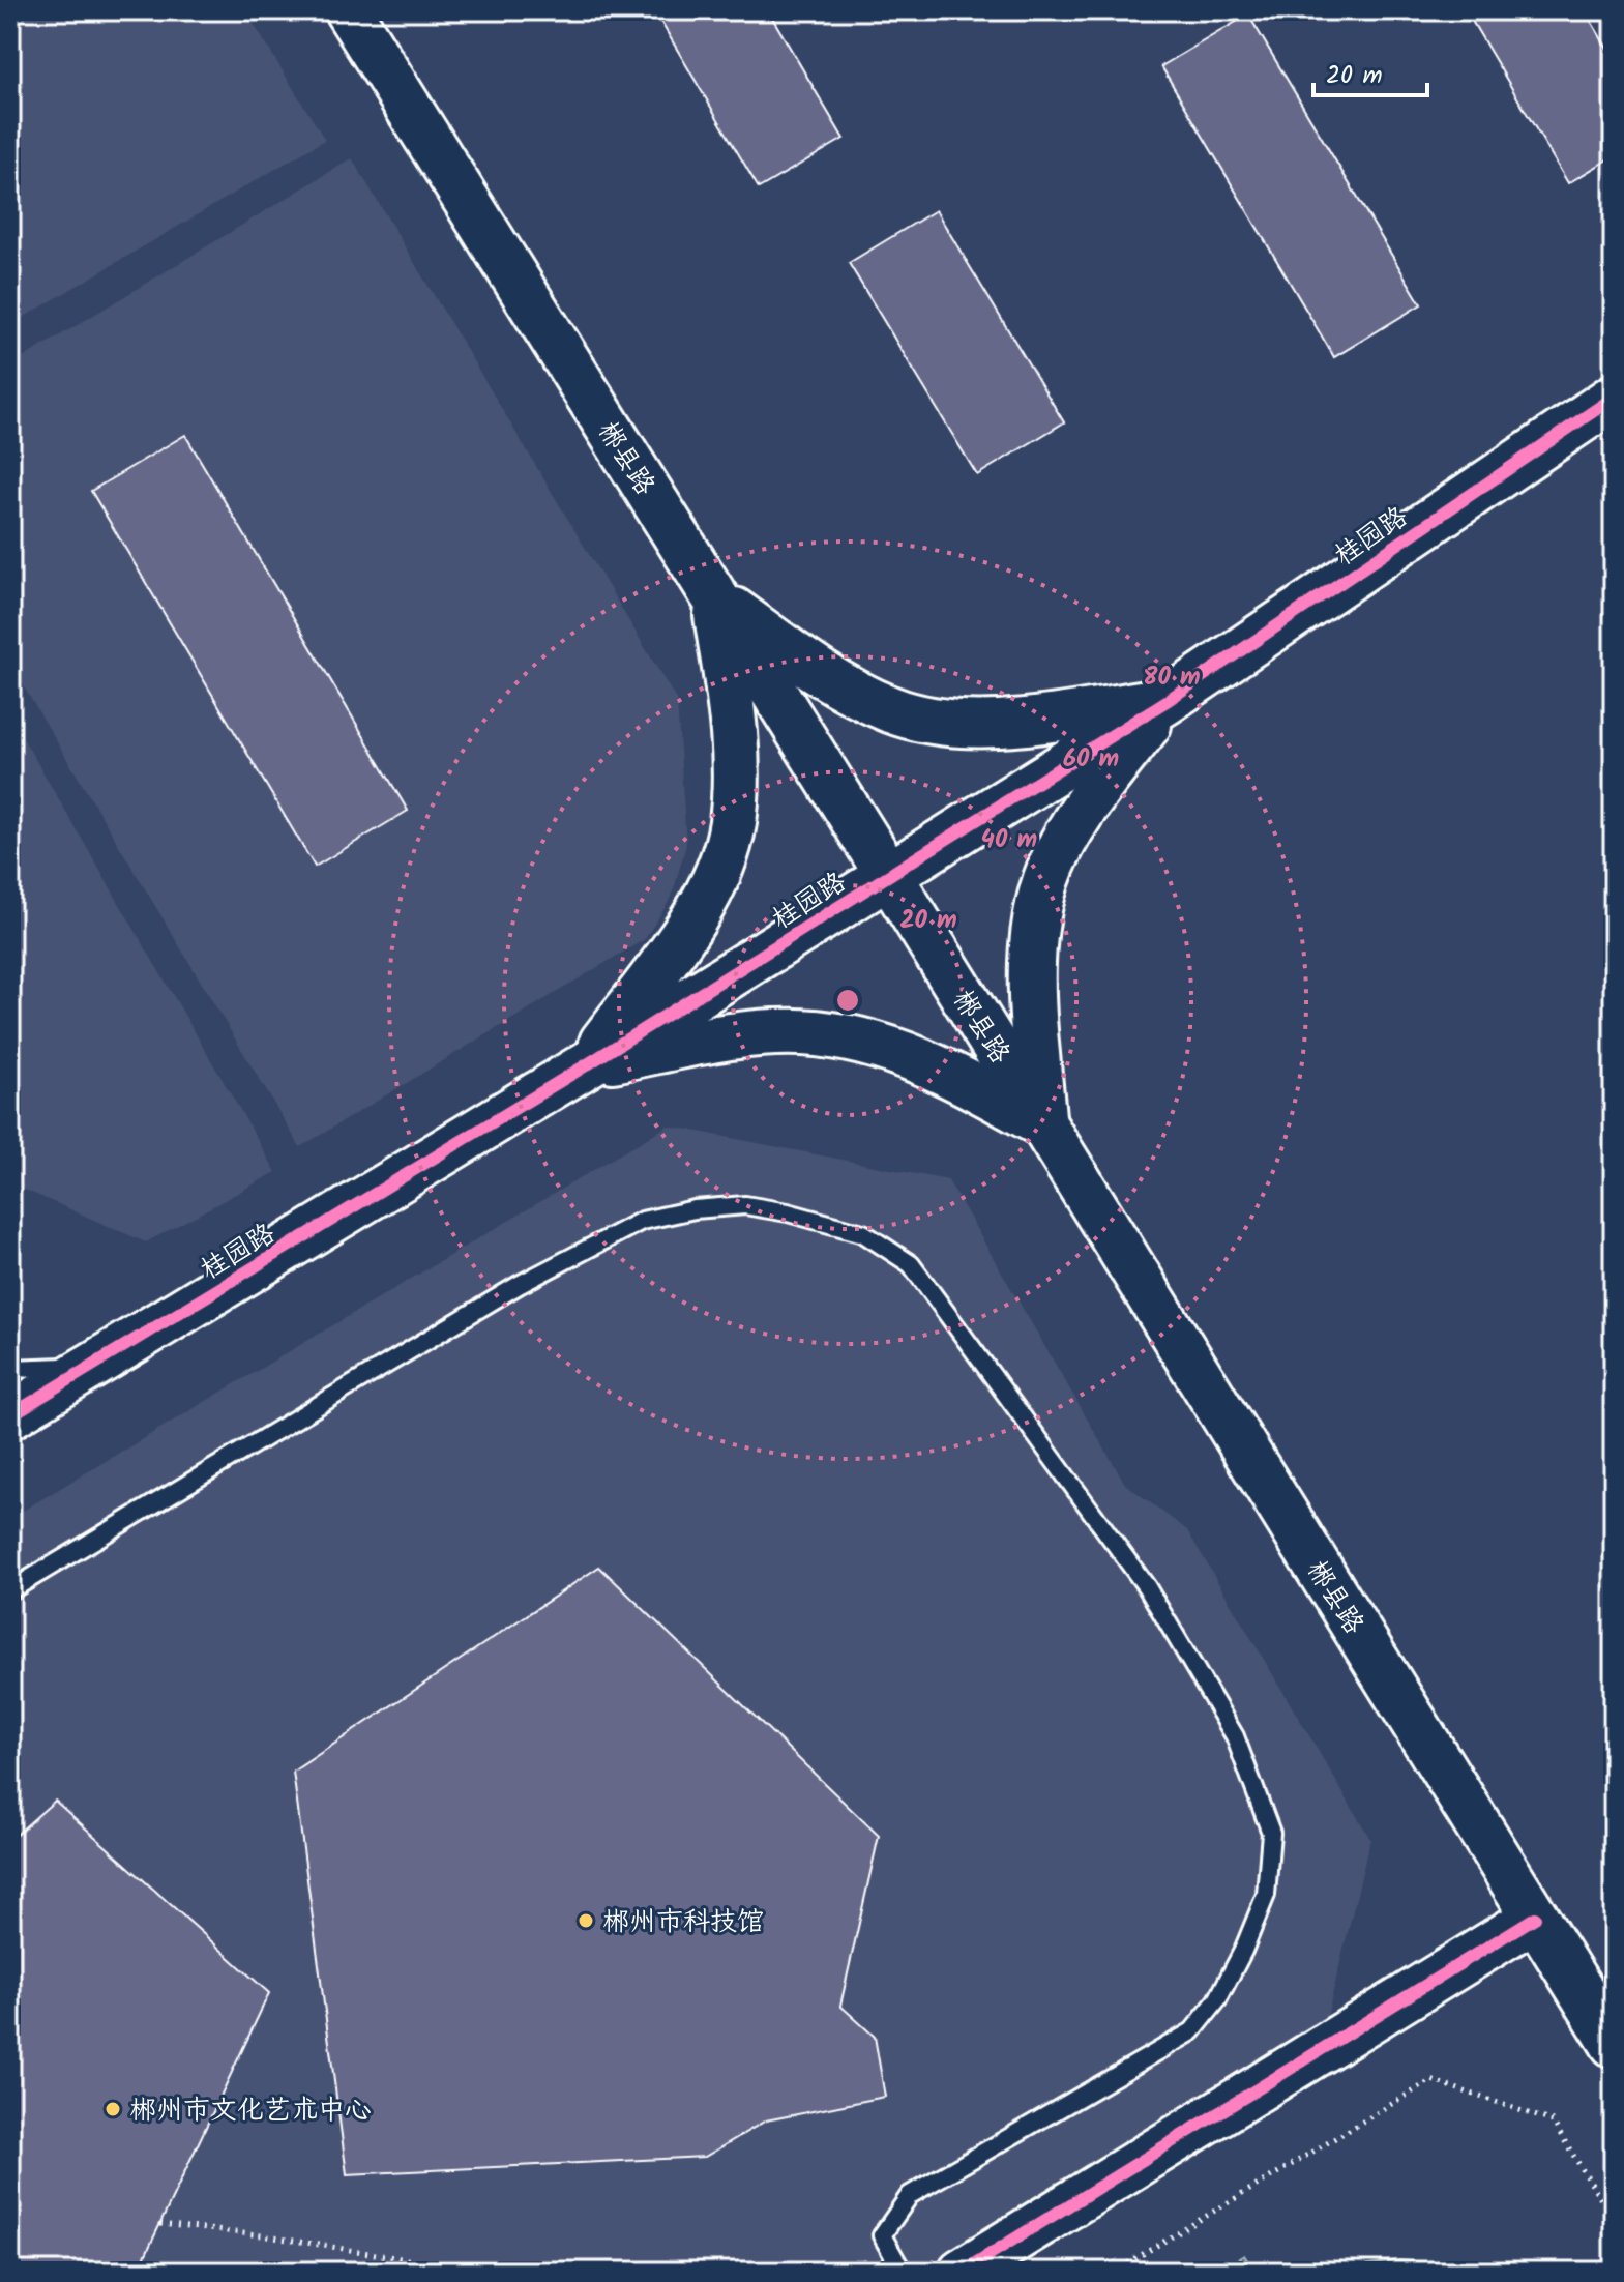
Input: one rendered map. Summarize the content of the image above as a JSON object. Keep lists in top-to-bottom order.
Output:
{
  "streets": {
    "main road": ["郴县路", "桂园路"]
  },
  "crossings": [
    ["郴县路", "桂园路"]
  ],
  "places": ["郴州市科技馆", "郴州市文化艺术中心"],
  "scale_bar": "20 m",
  "rings": [
    "80 m",
    "60 m",
    "40 m",
    "20 m"
  ]
}
